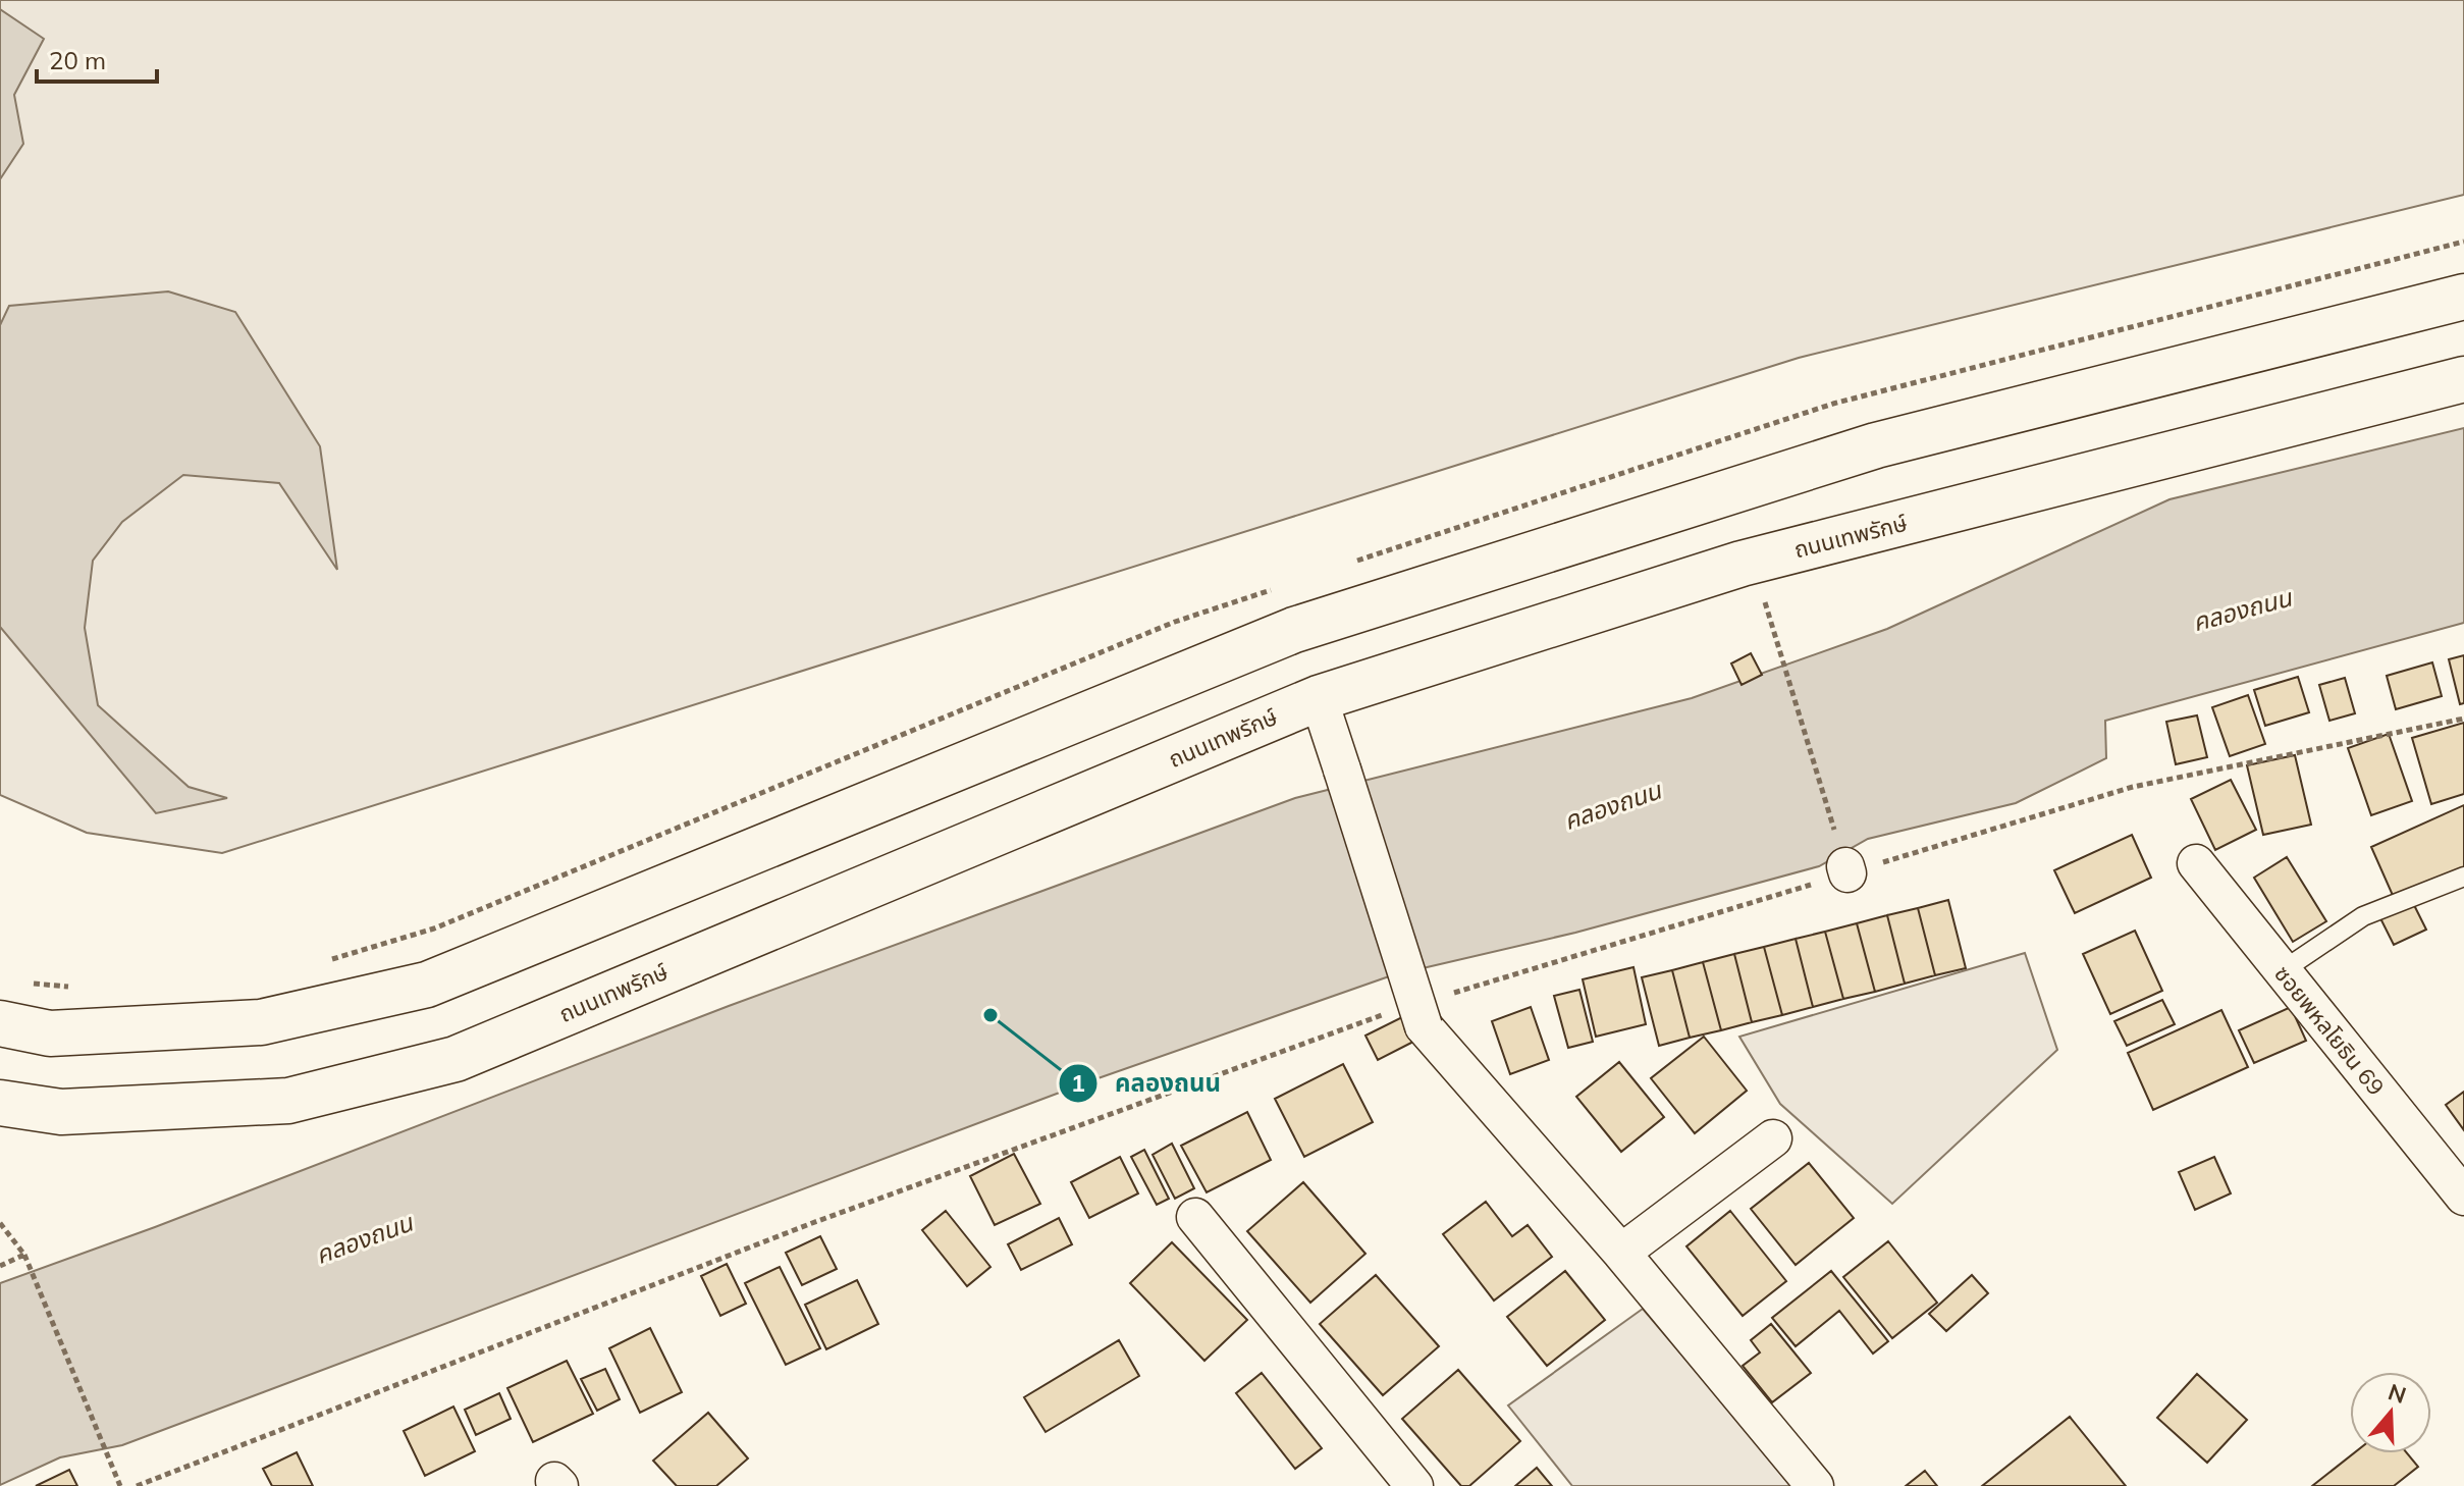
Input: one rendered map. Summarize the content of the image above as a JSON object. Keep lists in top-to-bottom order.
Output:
{
  "streets": {
    "main road": ["ถนนเทพรักษ์"],
    "street": ["ซอยพหลโยธิน 69"]
  },
  "water": ["คลองถนน"],
  "places": ["คลองถนน"],
  "scale_bar": "20 m",
  "north": "top"
}
